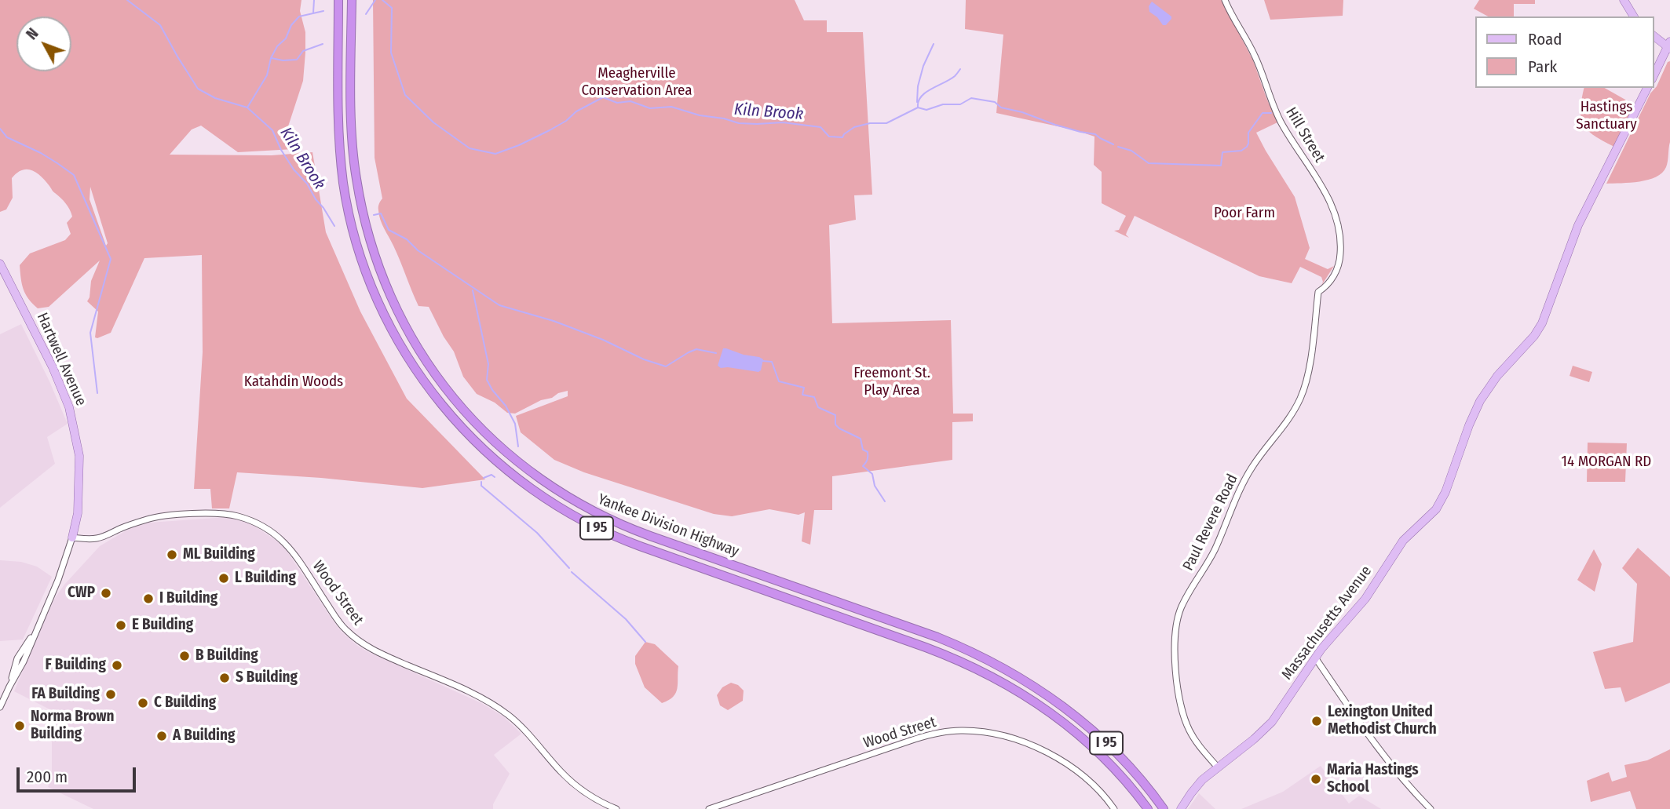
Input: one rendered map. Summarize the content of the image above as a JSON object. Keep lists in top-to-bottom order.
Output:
{
  "streets": {
    "highway": ["Yankee Division Highway", "I 95"],
    "main road": ["Hartwell Avenue", "Massachusetts Avenue"],
    "street": ["Hill Street", "Paul Revere Road", "Wood Street"]
  },
  "crossings": [
    ["Hill Street", "Paul Revere Road"],
    ["Hartwell Avenue", "Wood Street"],
    ["Paul Revere Road", "Massachusetts Avenue"]
  ],
  "water": ["Kiln Brook"],
  "parks": [
    "Meagherville Conservation Area",
    "Hastings Sanctuary",
    "Poor Farm",
    "Freemont St. Play Area",
    "Katahdin Woods",
    "14 MORGAN RD"
  ],
  "places": [
    "ML Building",
    "L Building",
    "CWP",
    "I Building",
    "E Building",
    "B Building",
    "F Building",
    "S Building",
    "FA Building",
    "C Building",
    "Lexington United Methodist Church",
    "Norma Brown Building",
    "A Building",
    "Maria Hastings School"
  ],
  "legend": ["Road", "Park"],
  "scale_bar": "200 m",
  "north": "top left"
}
